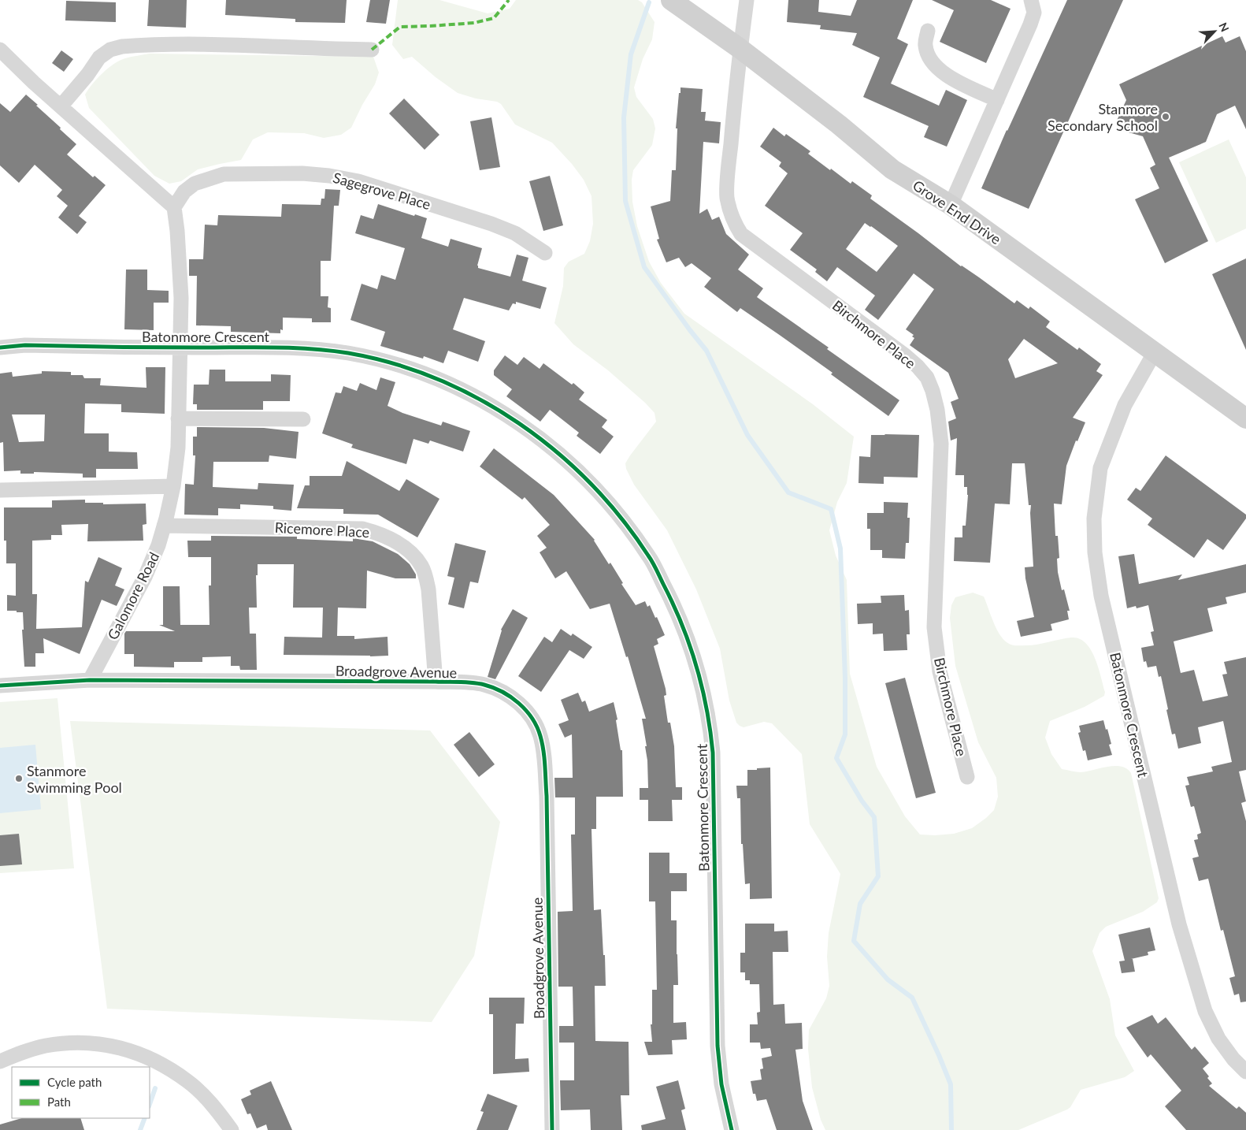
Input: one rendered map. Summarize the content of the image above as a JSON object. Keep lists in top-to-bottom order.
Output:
{
  "streets": {
    "street": [
      "Sagegrove Place",
      "Grove End Drive",
      "Birchmore Place",
      "Batonmore Crescent",
      "Ricemore Place",
      "Galomore Road",
      "Broadgrove Avenue"
    ]
  },
  "crossings": [
    ["Grove End Drive", "Birchmore Place"],
    ["Grove End Drive", "Batonmore Crescent"],
    ["Batonmore Crescent", "Galomore Road"],
    ["Ricemore Place", "Galomore Road"],
    ["Ricemore Place", "Broadgrove Avenue"],
    ["Galomore Road", "Broadgrove Avenue"]
  ],
  "places": ["Stanmore Secondary School", "Stanmore Swimming Pool"],
  "legend": ["Cycle path", "Path"],
  "north": "top right"
}
